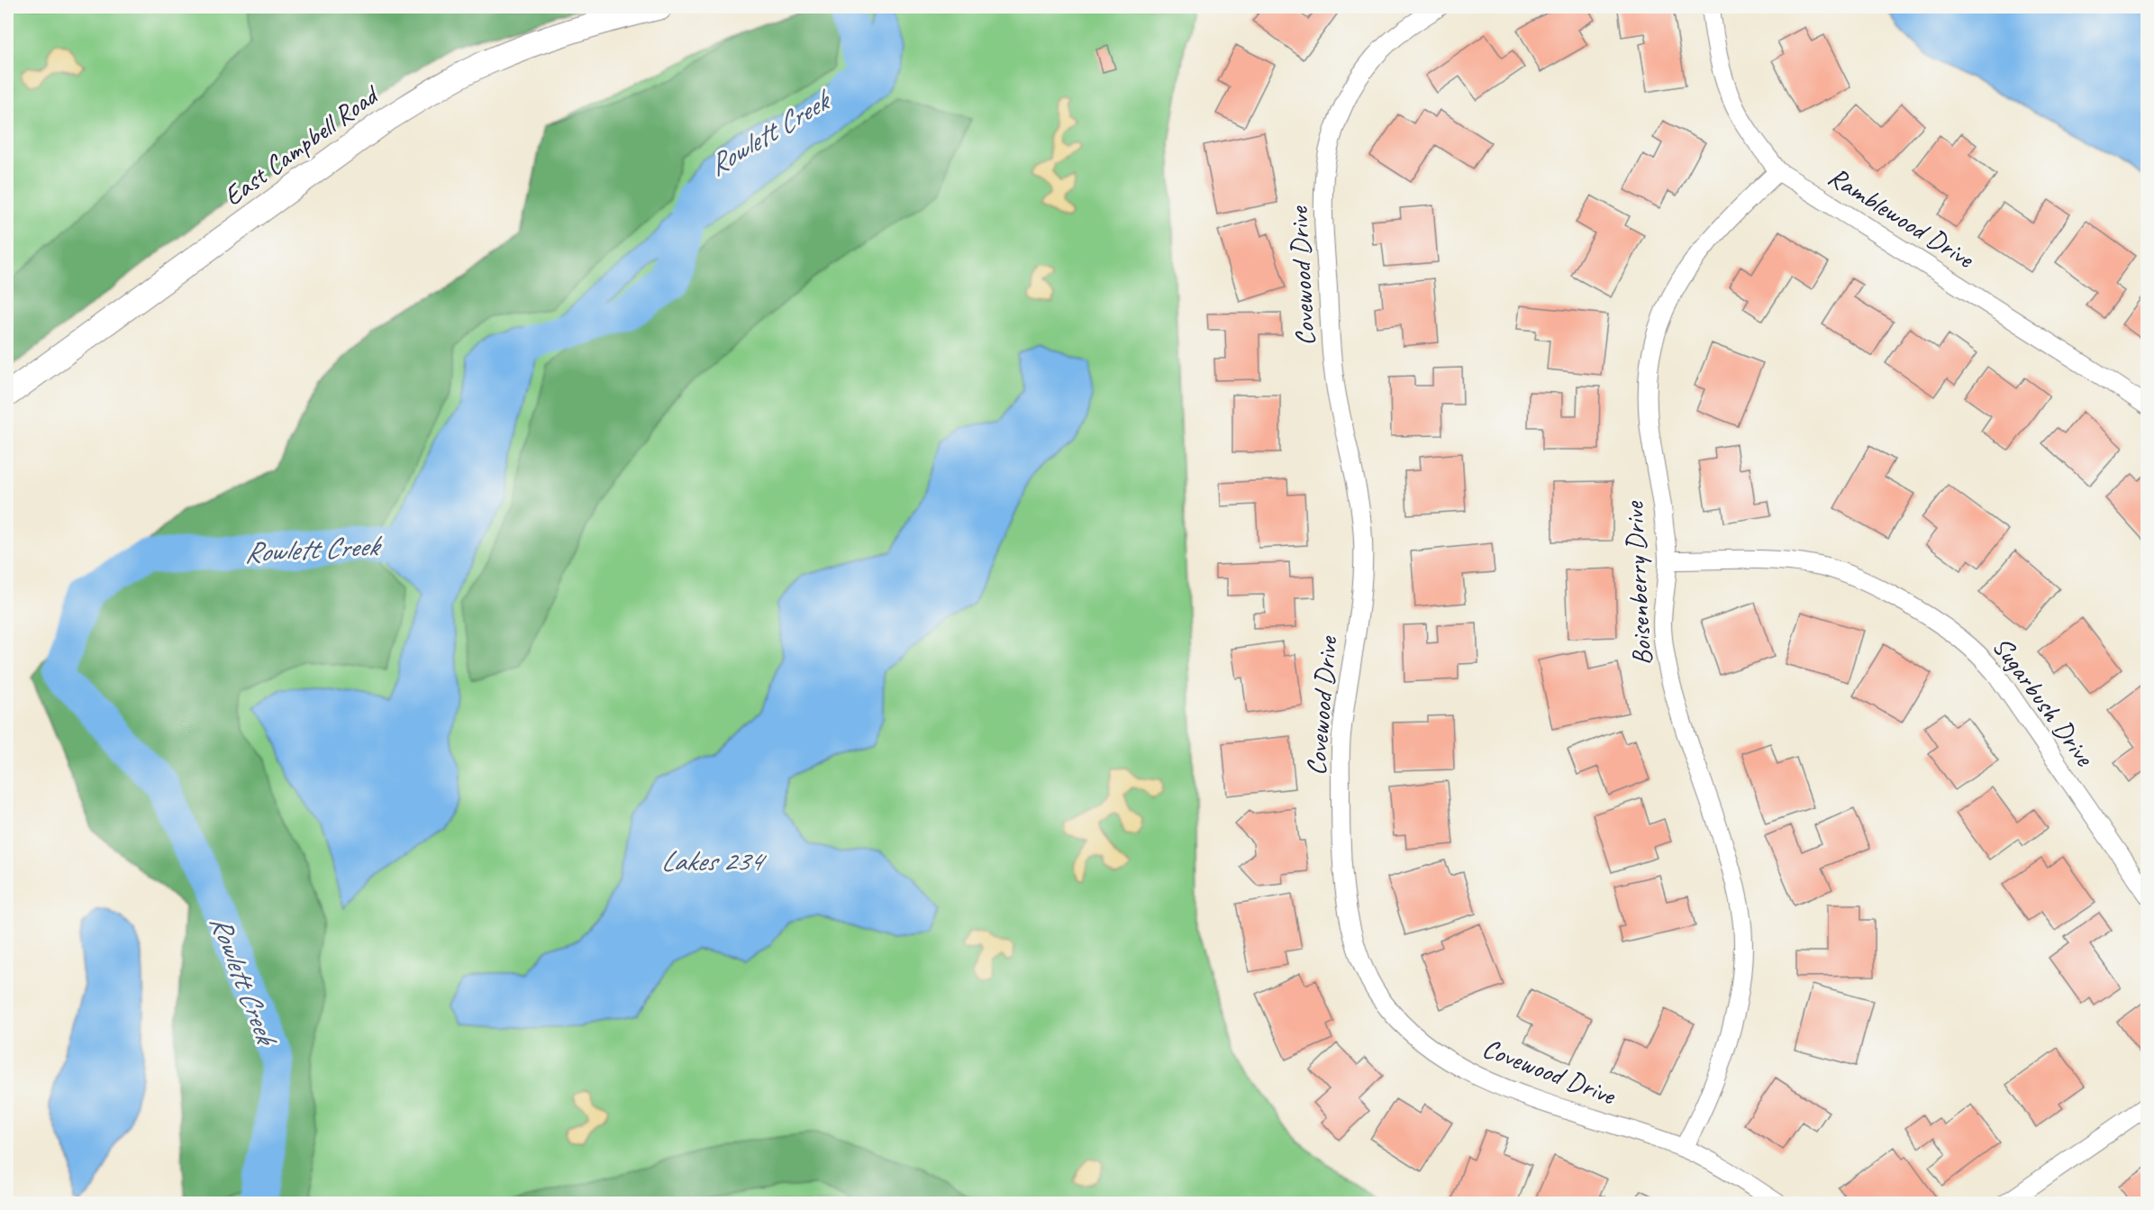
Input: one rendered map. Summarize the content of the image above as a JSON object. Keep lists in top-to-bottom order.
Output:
{
  "streets": {
    "main road": ["East Campbell Road"],
    "street": [
      "Ramblewood Drive",
      "Covewood Drive",
      "Boisenberry Drive",
      "Sugarbush Drive"
    ]
  },
  "crossings": [
    ["Ramblewood Drive", "Boisenberry Drive"],
    ["Covewood Drive", "Boisenberry Drive"],
    ["Boisenberry Drive", "Sugarbush Drive"]
  ],
  "water": ["Rowlett Creek", "Lakes 234"]
}
